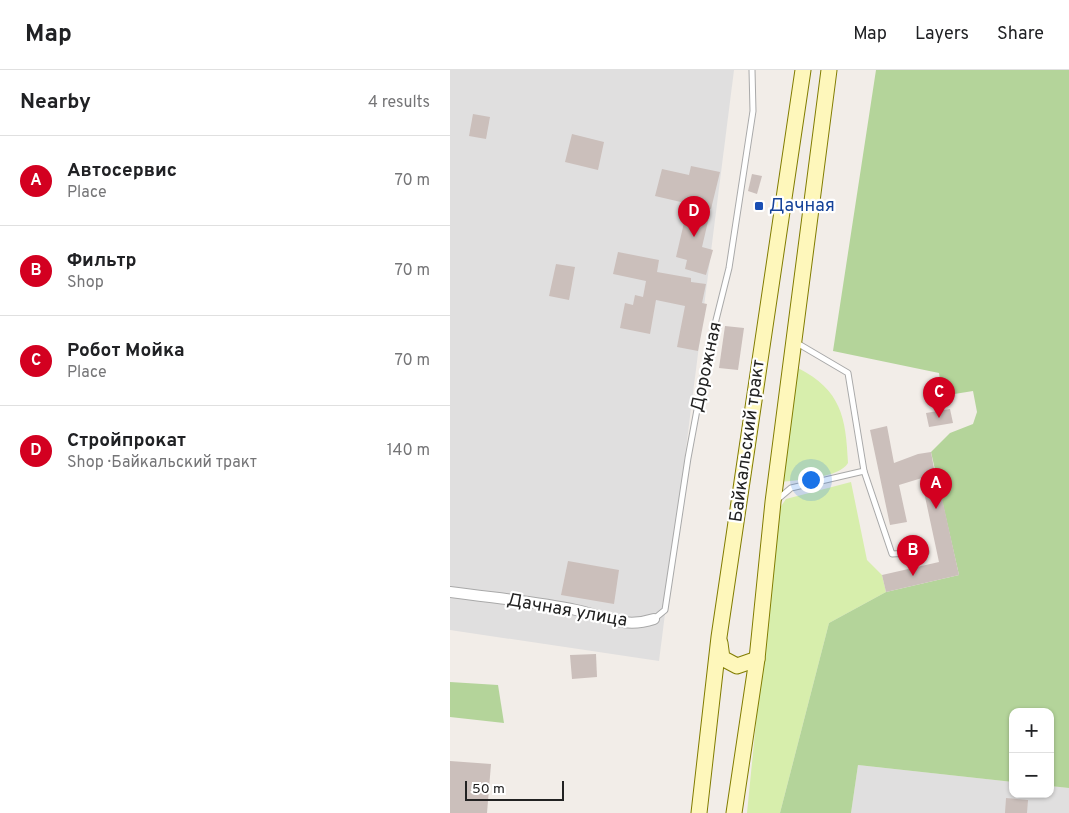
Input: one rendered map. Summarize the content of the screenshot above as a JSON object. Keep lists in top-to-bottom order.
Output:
{
  "streets": {
    "main road": ["Байкальский тракт"],
    "street": ["Дачная улица"],
    "lane": ["Дорожная"]
  },
  "crossings": [
    ["Дорожная", "Дачная улица"]
  ],
  "places": {
    "transit": ["Дачная"]
  },
  "scale_bar": "50 m",
  "page": {
    "header": "Map",
    "nav": ["Map", "Layers", "Share"],
    "heading": ["Nearby", "4 results"],
    "list": [
      {
        "mark": "A",
        "name": "Автосервис",
        "note": "Place",
        "value": "70 m"
      },
      {
        "mark": "B",
        "name": "Фильтр",
        "note": "Shop",
        "value": "70 m"
      },
      {
        "mark": "C",
        "name": "Робот Мойка",
        "note": "Place",
        "value": "70 m"
      },
      {
        "mark": "D",
        "name": "Стройпрокат",
        "note": "Shop · Байкальский тракт",
        "value": "140 m"
      }
    ],
    "pins": [
      "D",
      "C",
      "A",
      "B"
    ],
    "map_buttons": ["+", "−"],
    "scale": "50 m"
  }
}
